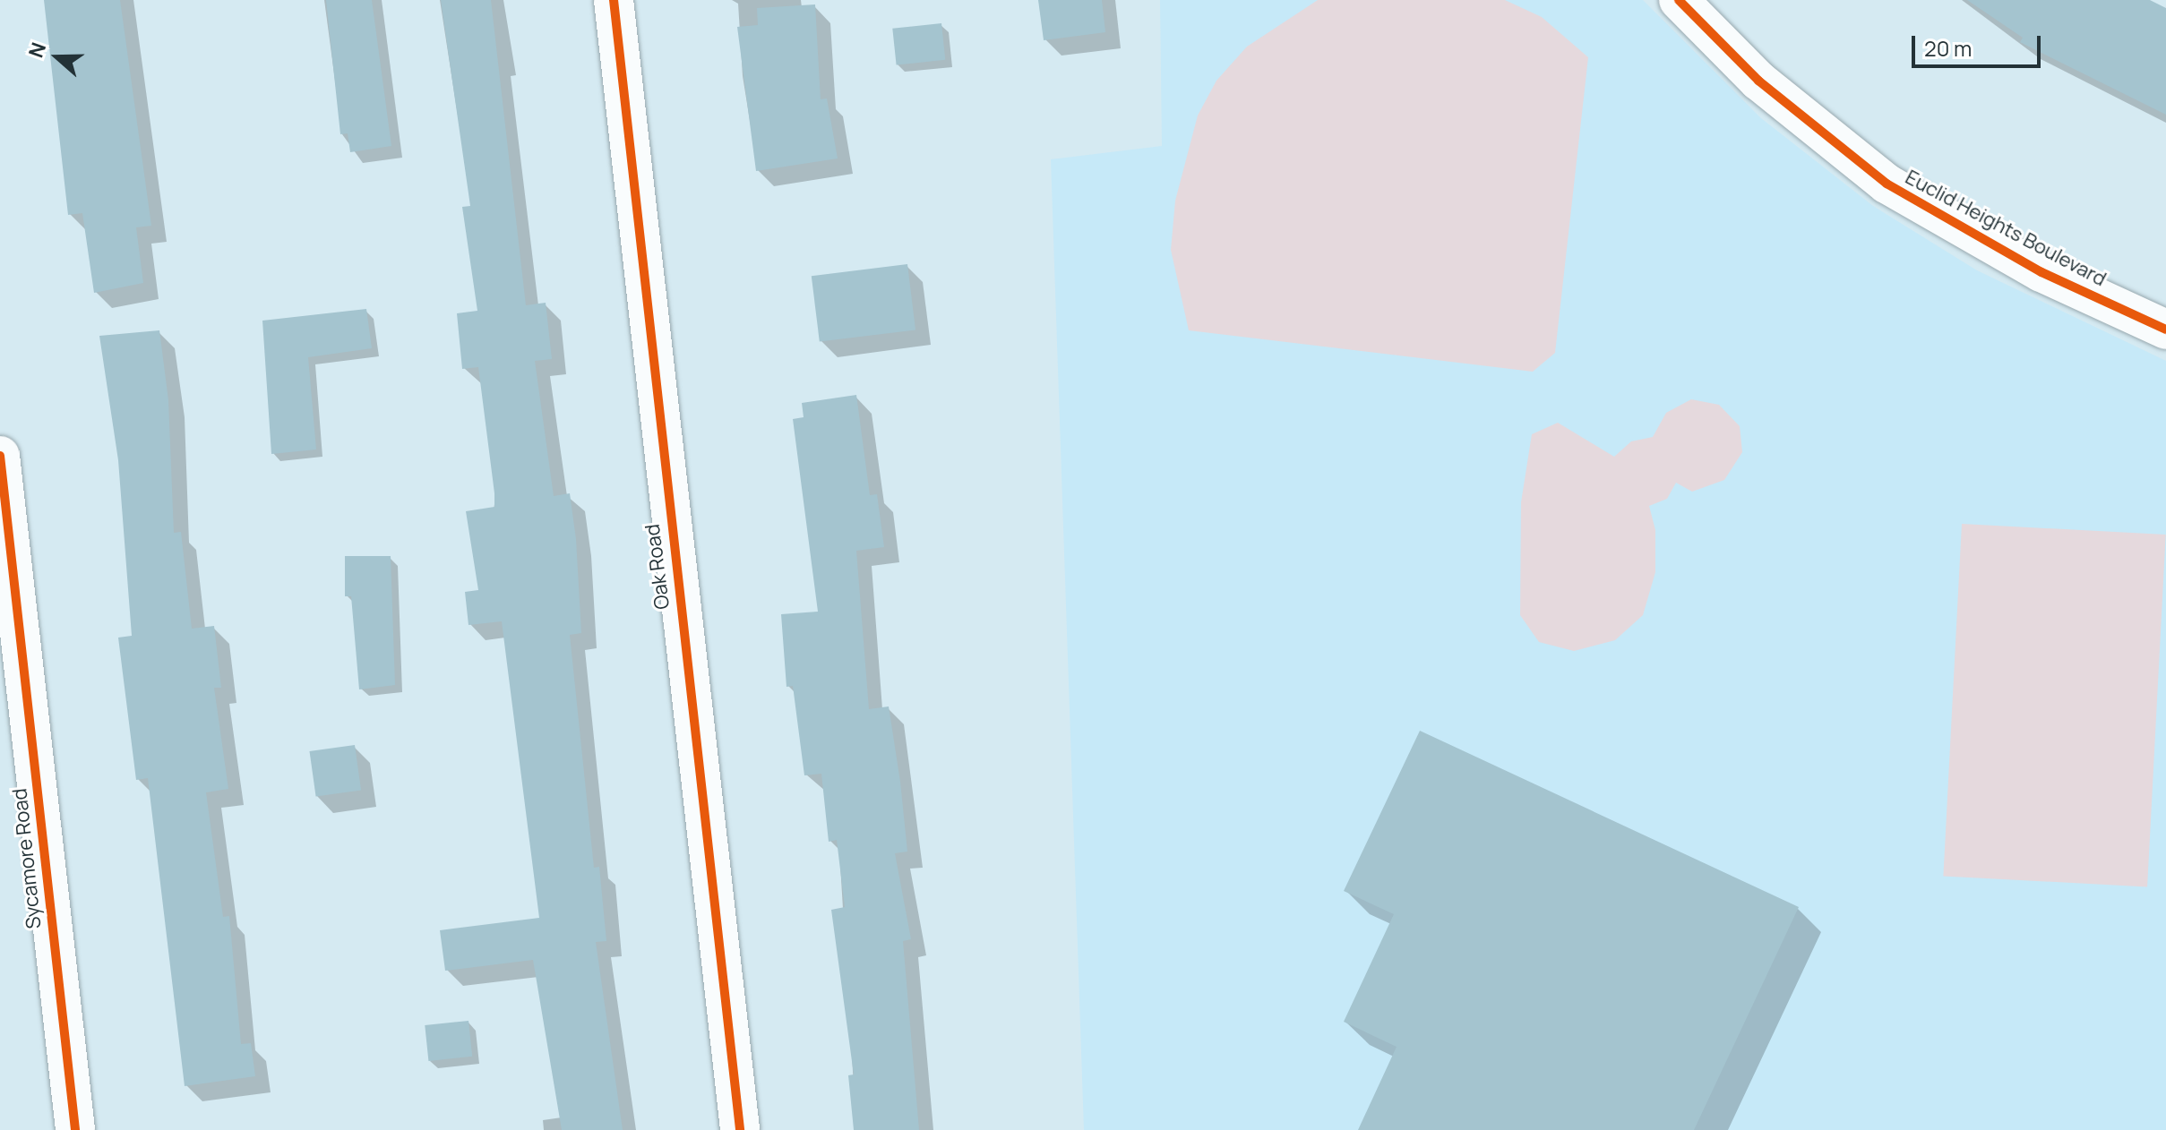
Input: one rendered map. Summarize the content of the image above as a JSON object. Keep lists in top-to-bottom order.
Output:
{
  "streets": {
    "street": ["Euclid Heights Boulevard", "Oak Road", "Sycamore Road"]
  },
  "scale_bar": "20 m",
  "north": "left"
}
